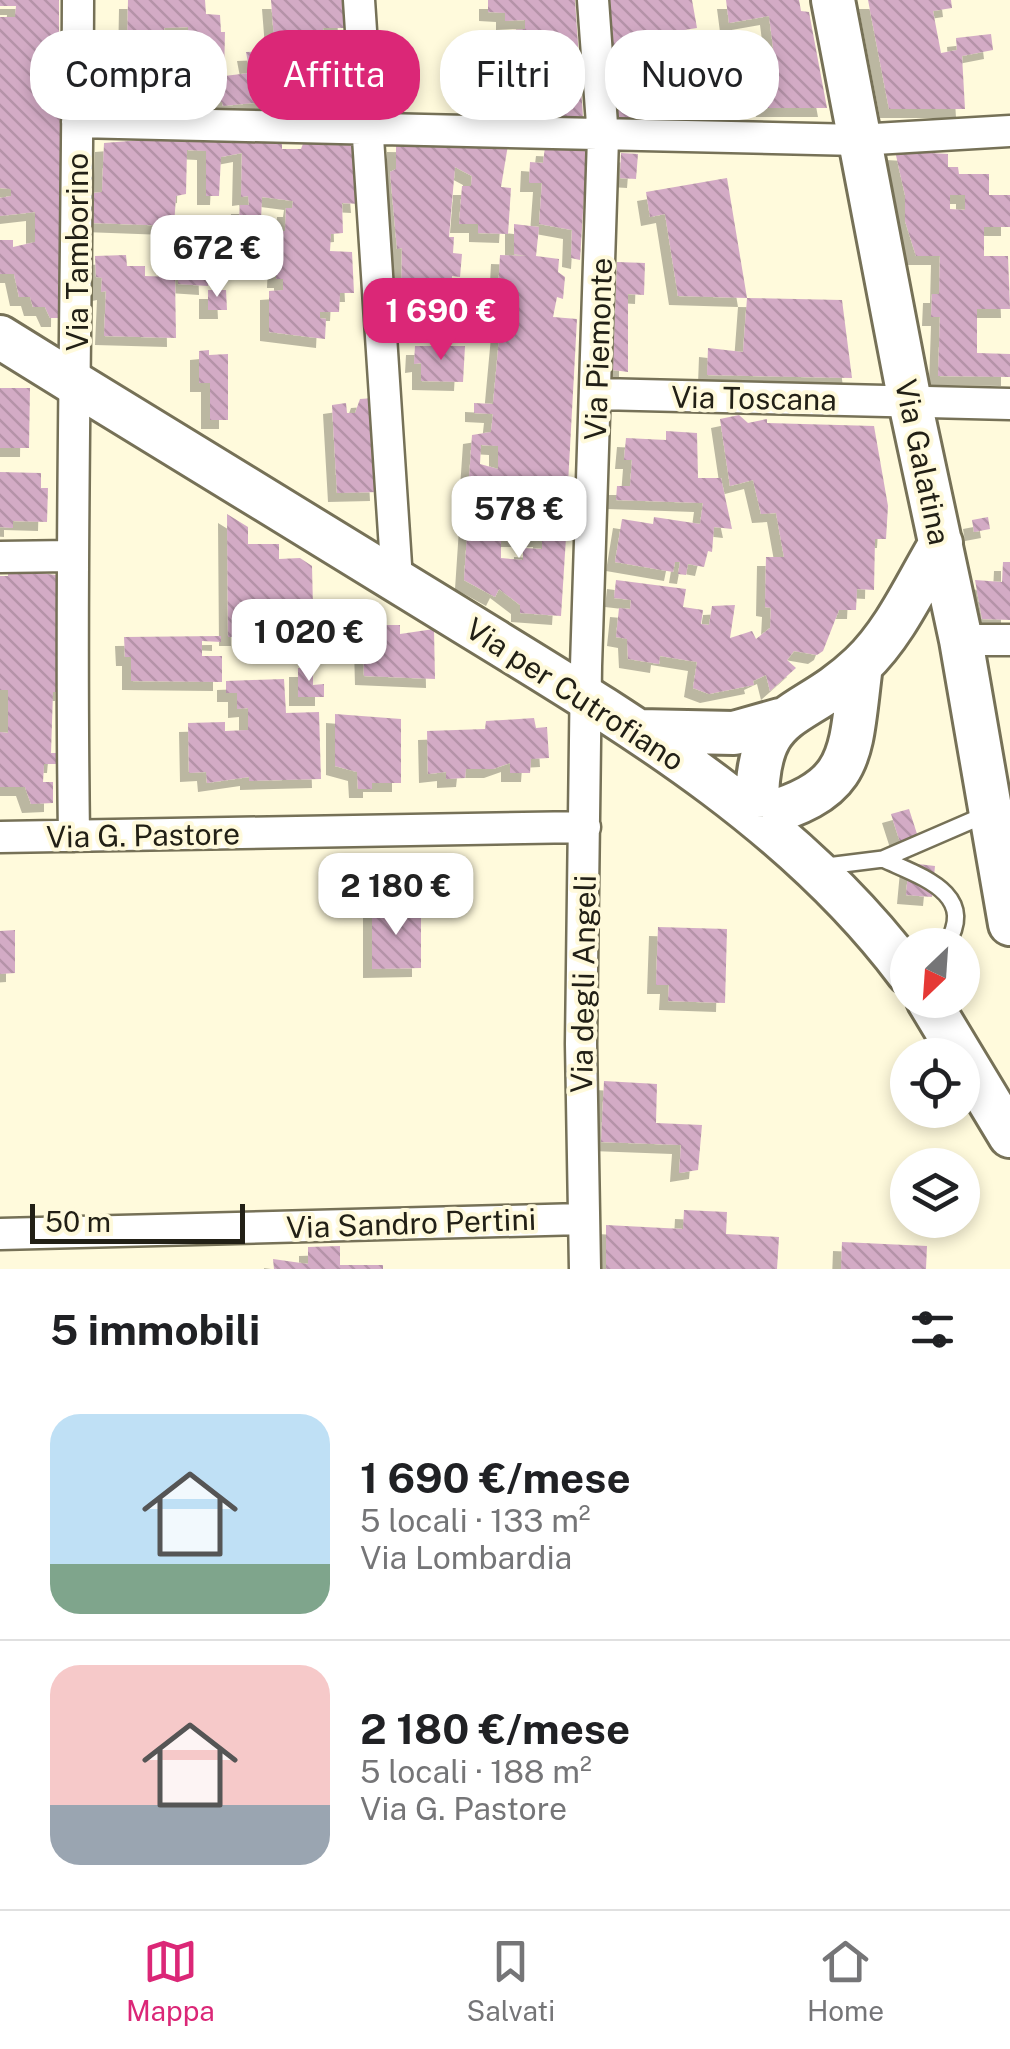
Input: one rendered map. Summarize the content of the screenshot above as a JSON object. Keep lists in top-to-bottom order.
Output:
{
  "streets": {
    "street": [
      "Via Tamborino",
      "Via Piemonte",
      "Via Toscana",
      "Via Galatina",
      "Via per Cutrofiano",
      "Via G. Pastore",
      "Via degli Angeli",
      "Via Sandro Pertini"
    ]
  },
  "crossings": [
    ["Via Tamborino", "Via per Cutrofiano"],
    ["Via Tamborino", "Via G. Pastore"],
    ["Via Piemonte", "Via Toscana"],
    ["Via Piemonte", "Via per Cutrofiano"],
    ["Via Piemonte", "Via degli Angeli"],
    ["Via Toscana", "Via Galatina"],
    ["Via per Cutrofiano", "Via degli Angeli"],
    ["Via G. Pastore", "Via degli Angeli"],
    ["Via degli Angeli", "Via Sandro Pertini"]
  ],
  "scale_bar": "50 m",
  "north": "bottom left",
  "page": {
    "chip": [
      "Compra",
      "Affitta",
      "Filtri",
      "Nuovo"
    ],
    "price": [
      "672 €",
      "1 690 €",
      "578 €",
      "1 020 €",
      "2 180 €"
    ],
    "scale": "50 m",
    "heading": "5 immobili",
    "list": [
      {
        "name": "1 690 €/mese",
        "note": "5 locali · 133 m² · Via Lombardia"
      },
      {
        "name": "2 180 €/mese",
        "note": "5 locali · 188 m² · Via G. Pastore"
      }
    ],
    "tabs": ["Mappa", "Salvati", "Home"]
  }
}
